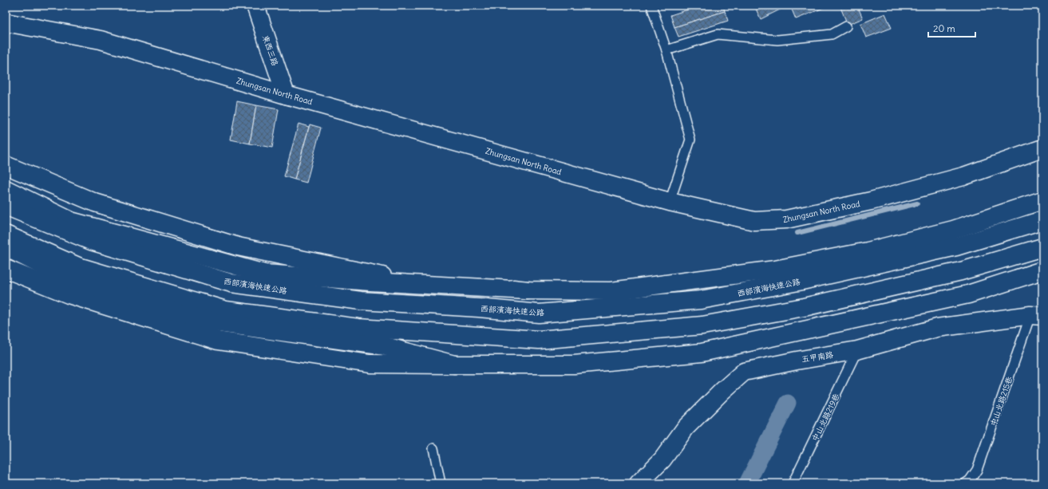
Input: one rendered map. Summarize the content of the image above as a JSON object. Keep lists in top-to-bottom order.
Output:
{
  "streets": {
    "main road": [
      "東西三路",
      "Zhungsan North Road",
      "西部濱海快速公路",
      "五甲南路"
    ],
    "lane": ["中山北路215巷", "中山北路219巷"]
  },
  "crossings": [
    ["東西三路", "Zhungsan North Road"],
    ["五甲南路", "中山北路215巷"],
    ["五甲南路", "中山北路219巷"]
  ],
  "scale_bar": "20 m"
}
